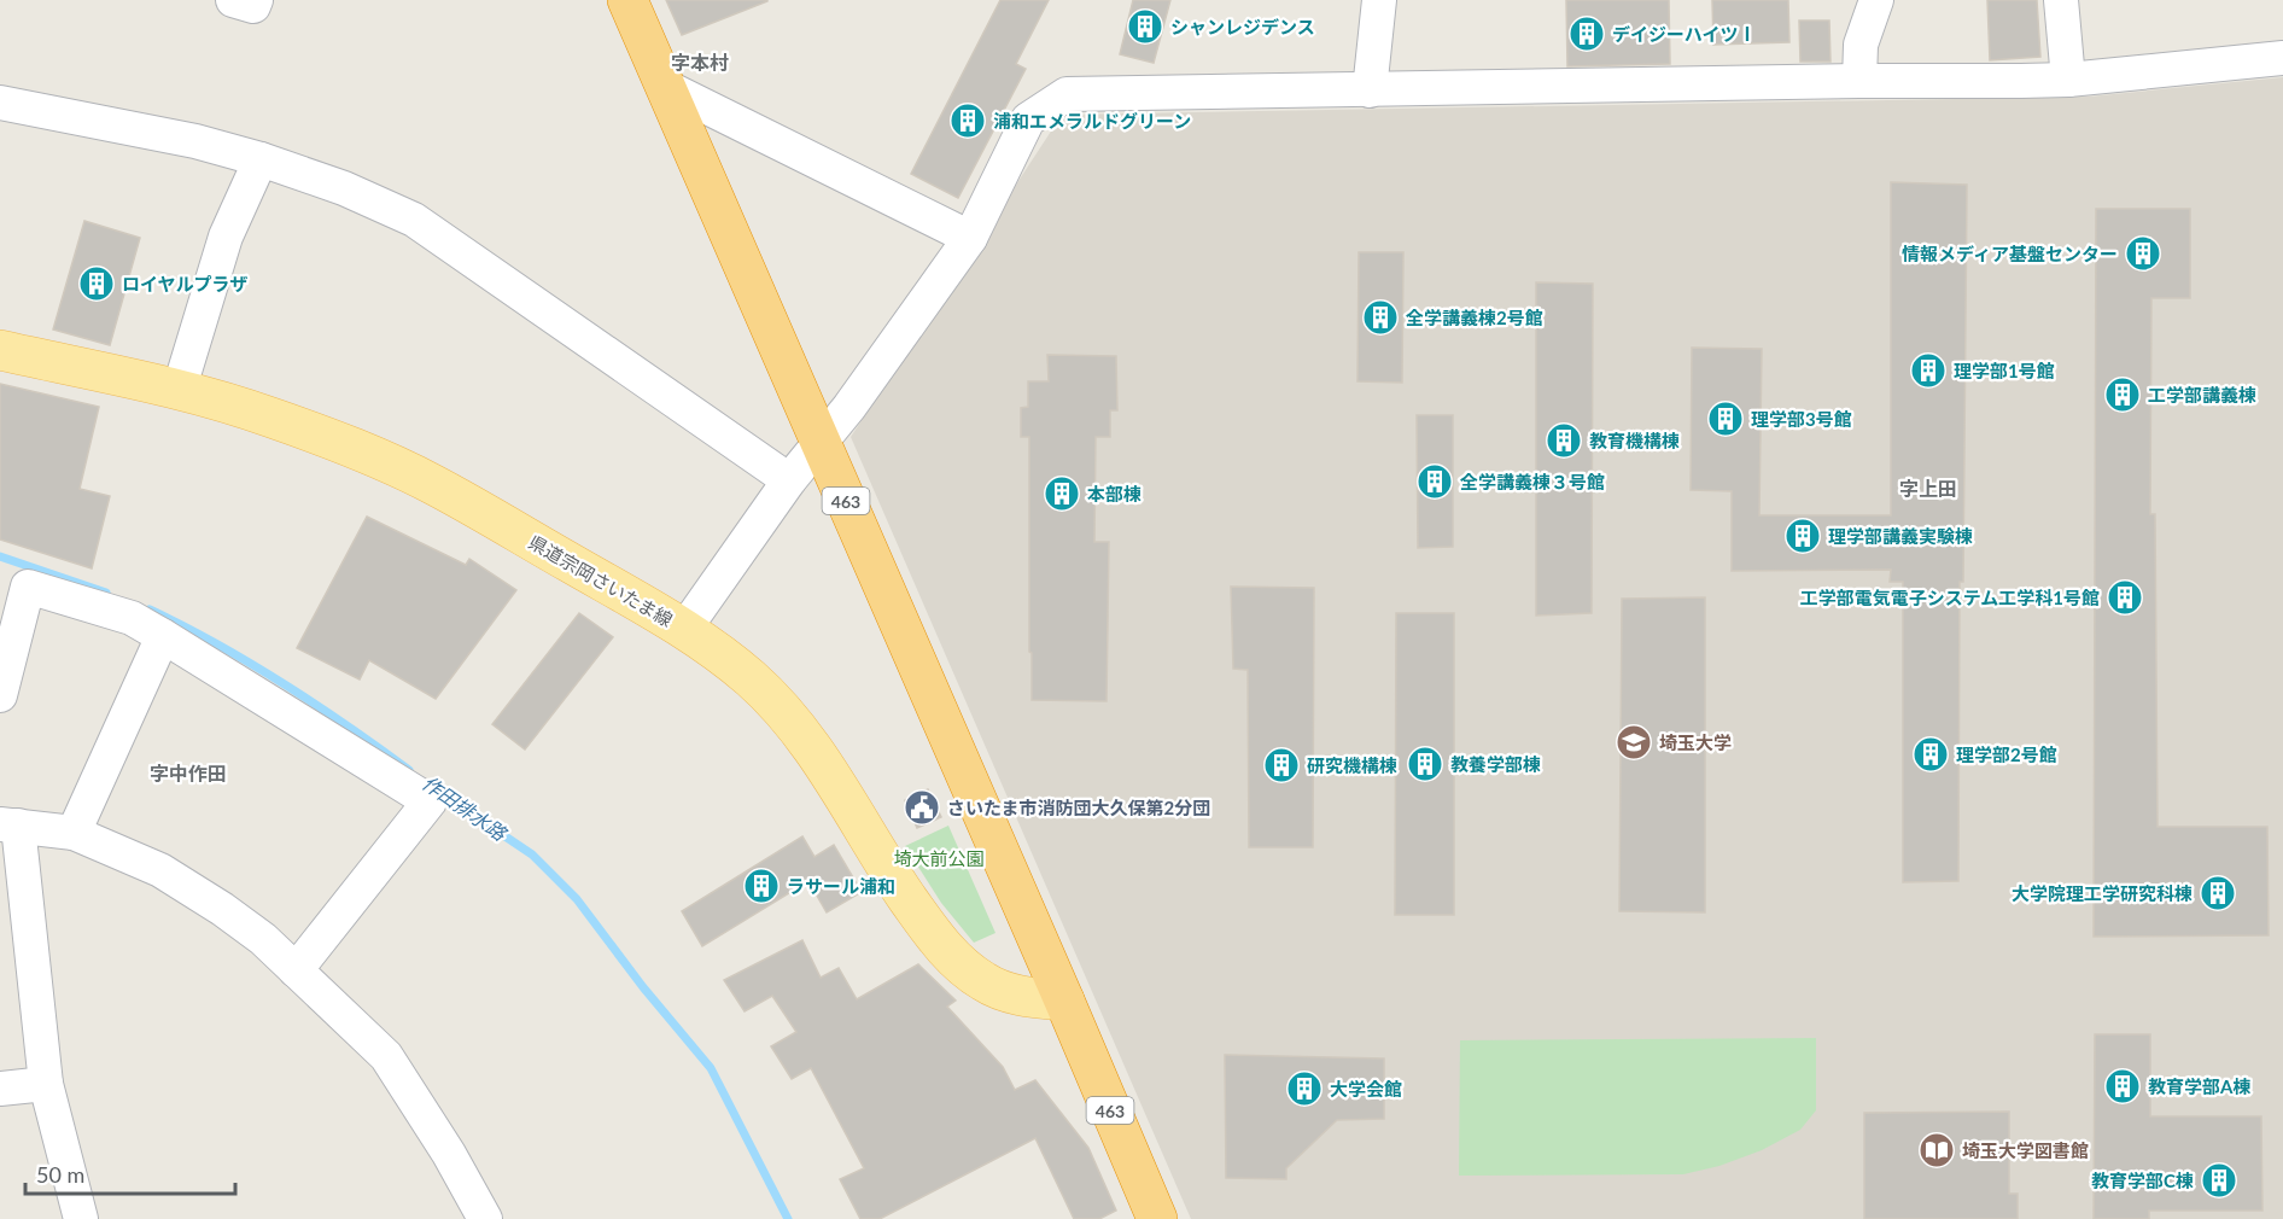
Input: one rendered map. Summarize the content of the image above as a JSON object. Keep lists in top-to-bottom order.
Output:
{
  "streets": {
    "highway": ["463"],
    "main road": ["県道宗岡さいたま線"]
  },
  "crossings": [
    ["463", "県道宗岡さいたま線"]
  ],
  "districts": ["字本村", "字上田", "字中作田"],
  "water": ["作田排水路"],
  "parks": ["埼大前公園"],
  "places": {
    "building": [
      "シャンレジデンス",
      "デイジーハイツⅠ",
      "浦和エメラルドグリーン",
      "情報メディア基盤センター",
      "ロイヤルプラザ",
      "全学講義棟2号館",
      "理学部1号館",
      "工学部講義棟",
      "理学部3号館",
      "教育機構棟",
      "全学講義棟３号館",
      "本部棟",
      "理学部講義実験棟",
      "工学部電気電子システム工学科1号館",
      "理学部2号館",
      "教養学部棟",
      "研究機構棟",
      "ラサール浦和",
      "大学院理工学研究科棟",
      "教育学部A棟",
      "大学会館",
      "教育学部C棟"
    ],
    "school or university": ["埼玉大学"],
    "public building": ["さいたま市消防団大久保第2分団"],
    "library": ["埼玉大学図書館"]
  },
  "scale_bar": "50 m"
}
